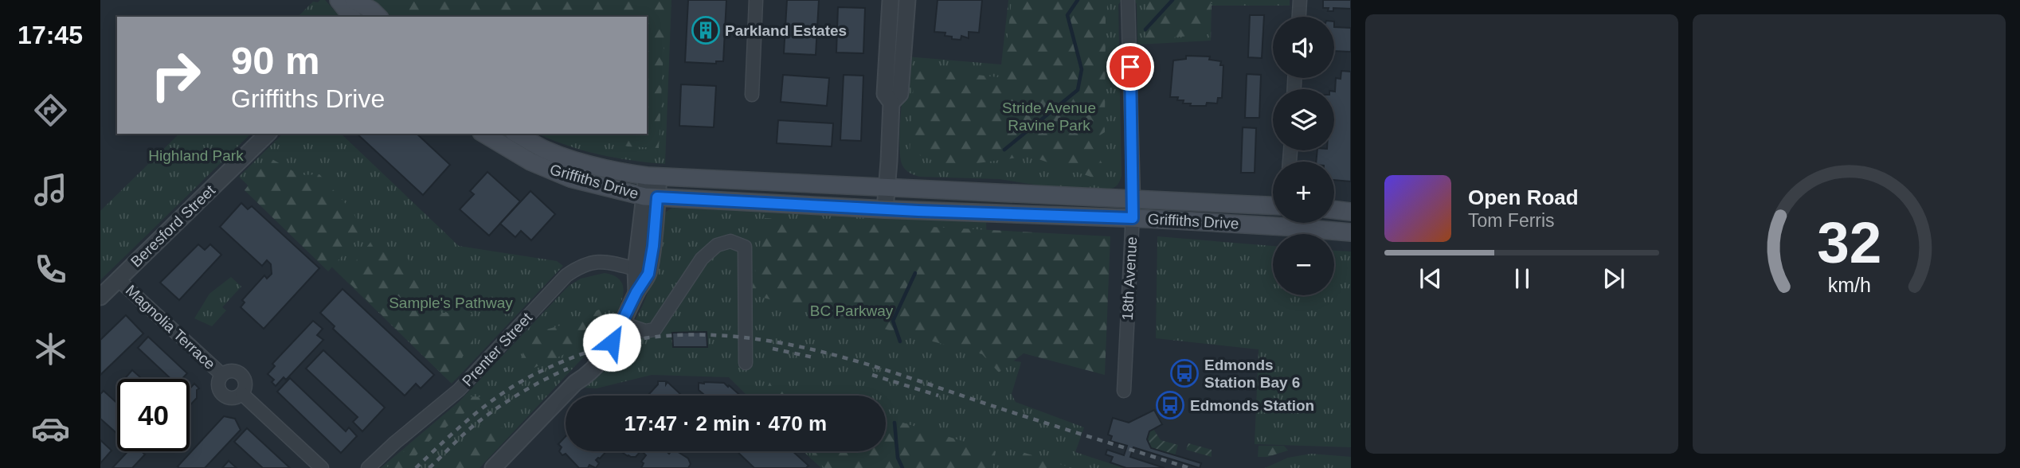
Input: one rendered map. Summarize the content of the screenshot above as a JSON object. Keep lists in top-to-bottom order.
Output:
{
  "streets": {
    "main road": ["Griffiths Drive"],
    "street": [
      "Beresford Street",
      "18th Avenue",
      "Magnolia Terrace",
      "Prenter Street"
    ]
  },
  "crossings": [
    ["Griffiths Drive", "18th Avenue"],
    ["Beresford Street", "Magnolia Terrace"]
  ],
  "parks": [
    "Stride Avenue Ravine Park",
    "Highland Park",
    "Sample's Pathway",
    "BC Parkway"
  ],
  "places": {
    "building": ["Parkland Estates"],
    "bus stop": ["Edmonds Station Bay 6", "Edmonds Station"]
  },
  "page": {
    "tabs": "17:45",
    "map_buttons": ["+", "−"],
    "turn": ["90 m", "Griffiths Drive"],
    "song": ["Open Road", "Tom Ferris"],
    "limit": "40",
    "trip": "17:47 · 2 min · 470 m",
    "gauge": ["32", "km/h"]
  }
}
